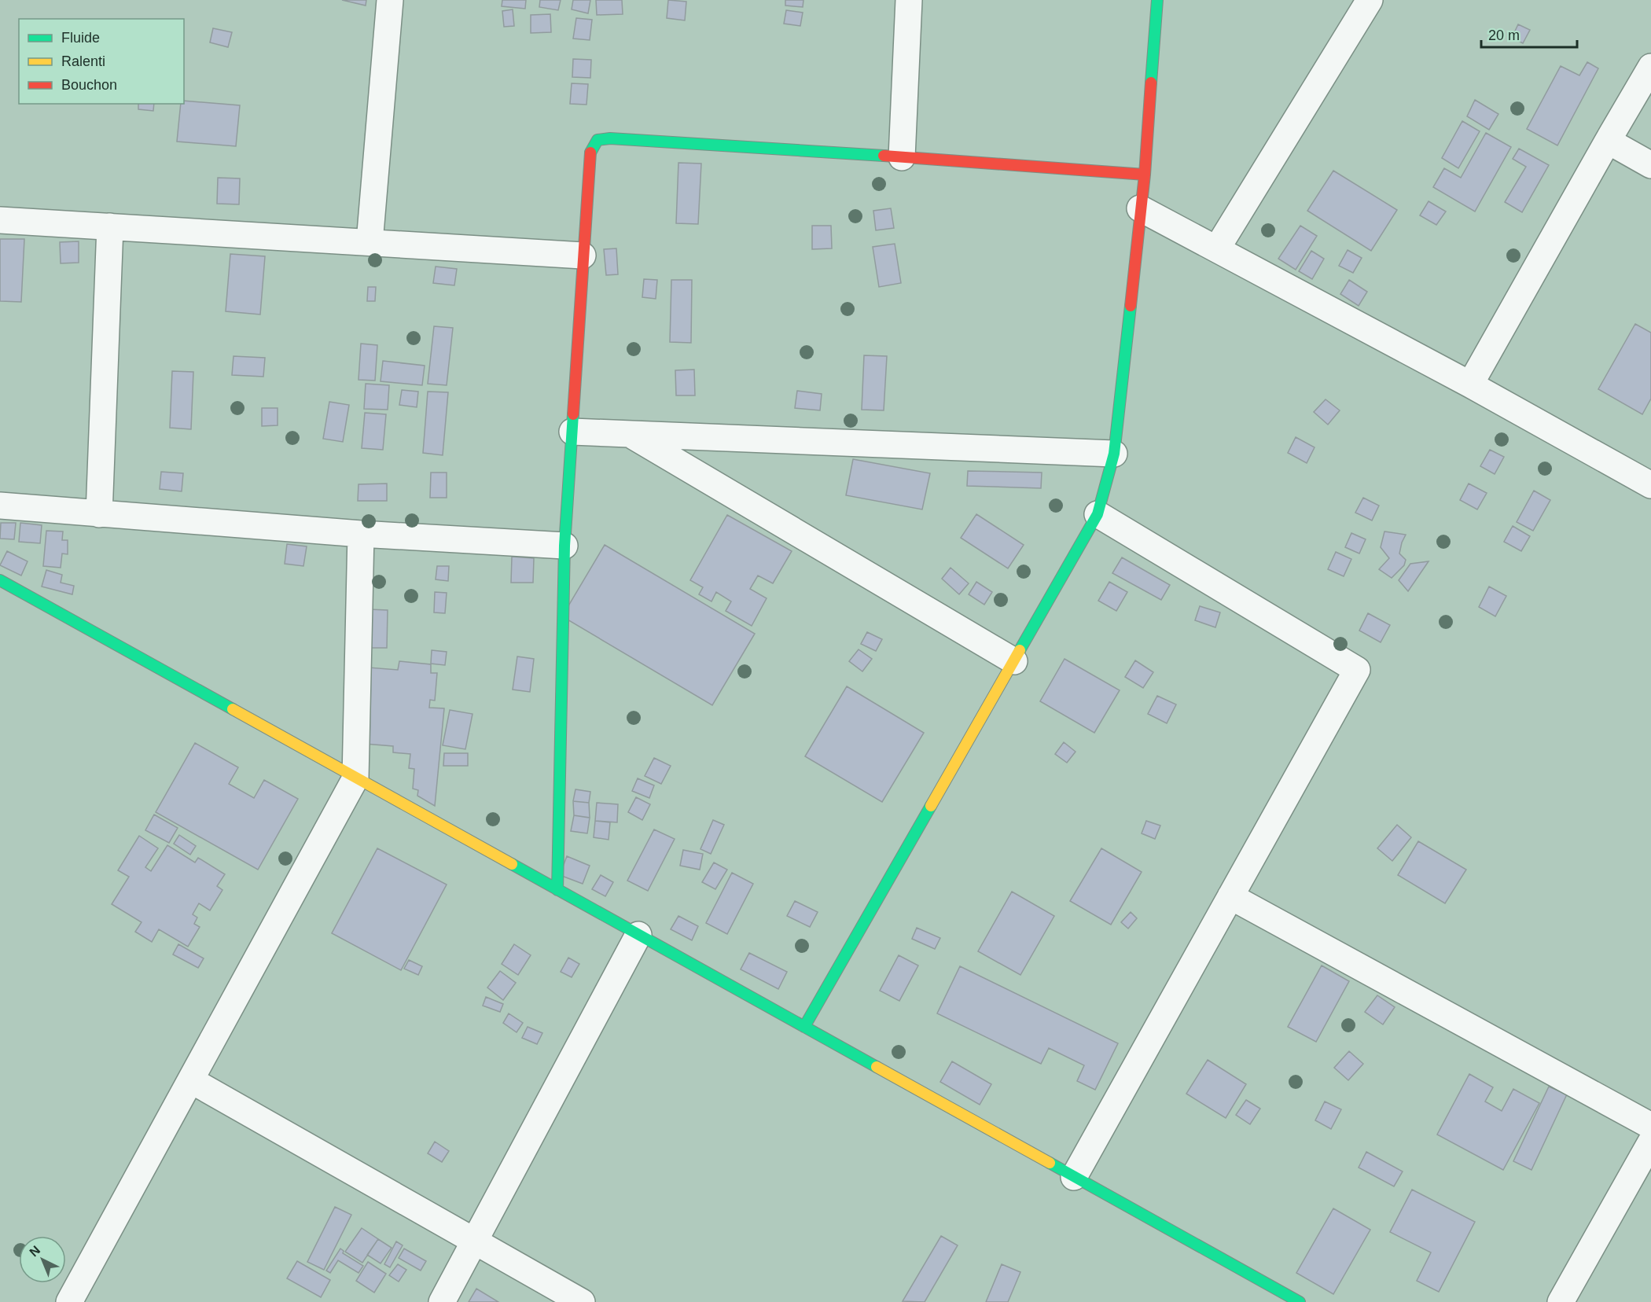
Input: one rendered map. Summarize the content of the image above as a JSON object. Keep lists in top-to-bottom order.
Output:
{
  "legend": ["Fluide", "Ralenti", "Bouchon"],
  "scale_bar": "20 m",
  "north": "top left"
}
